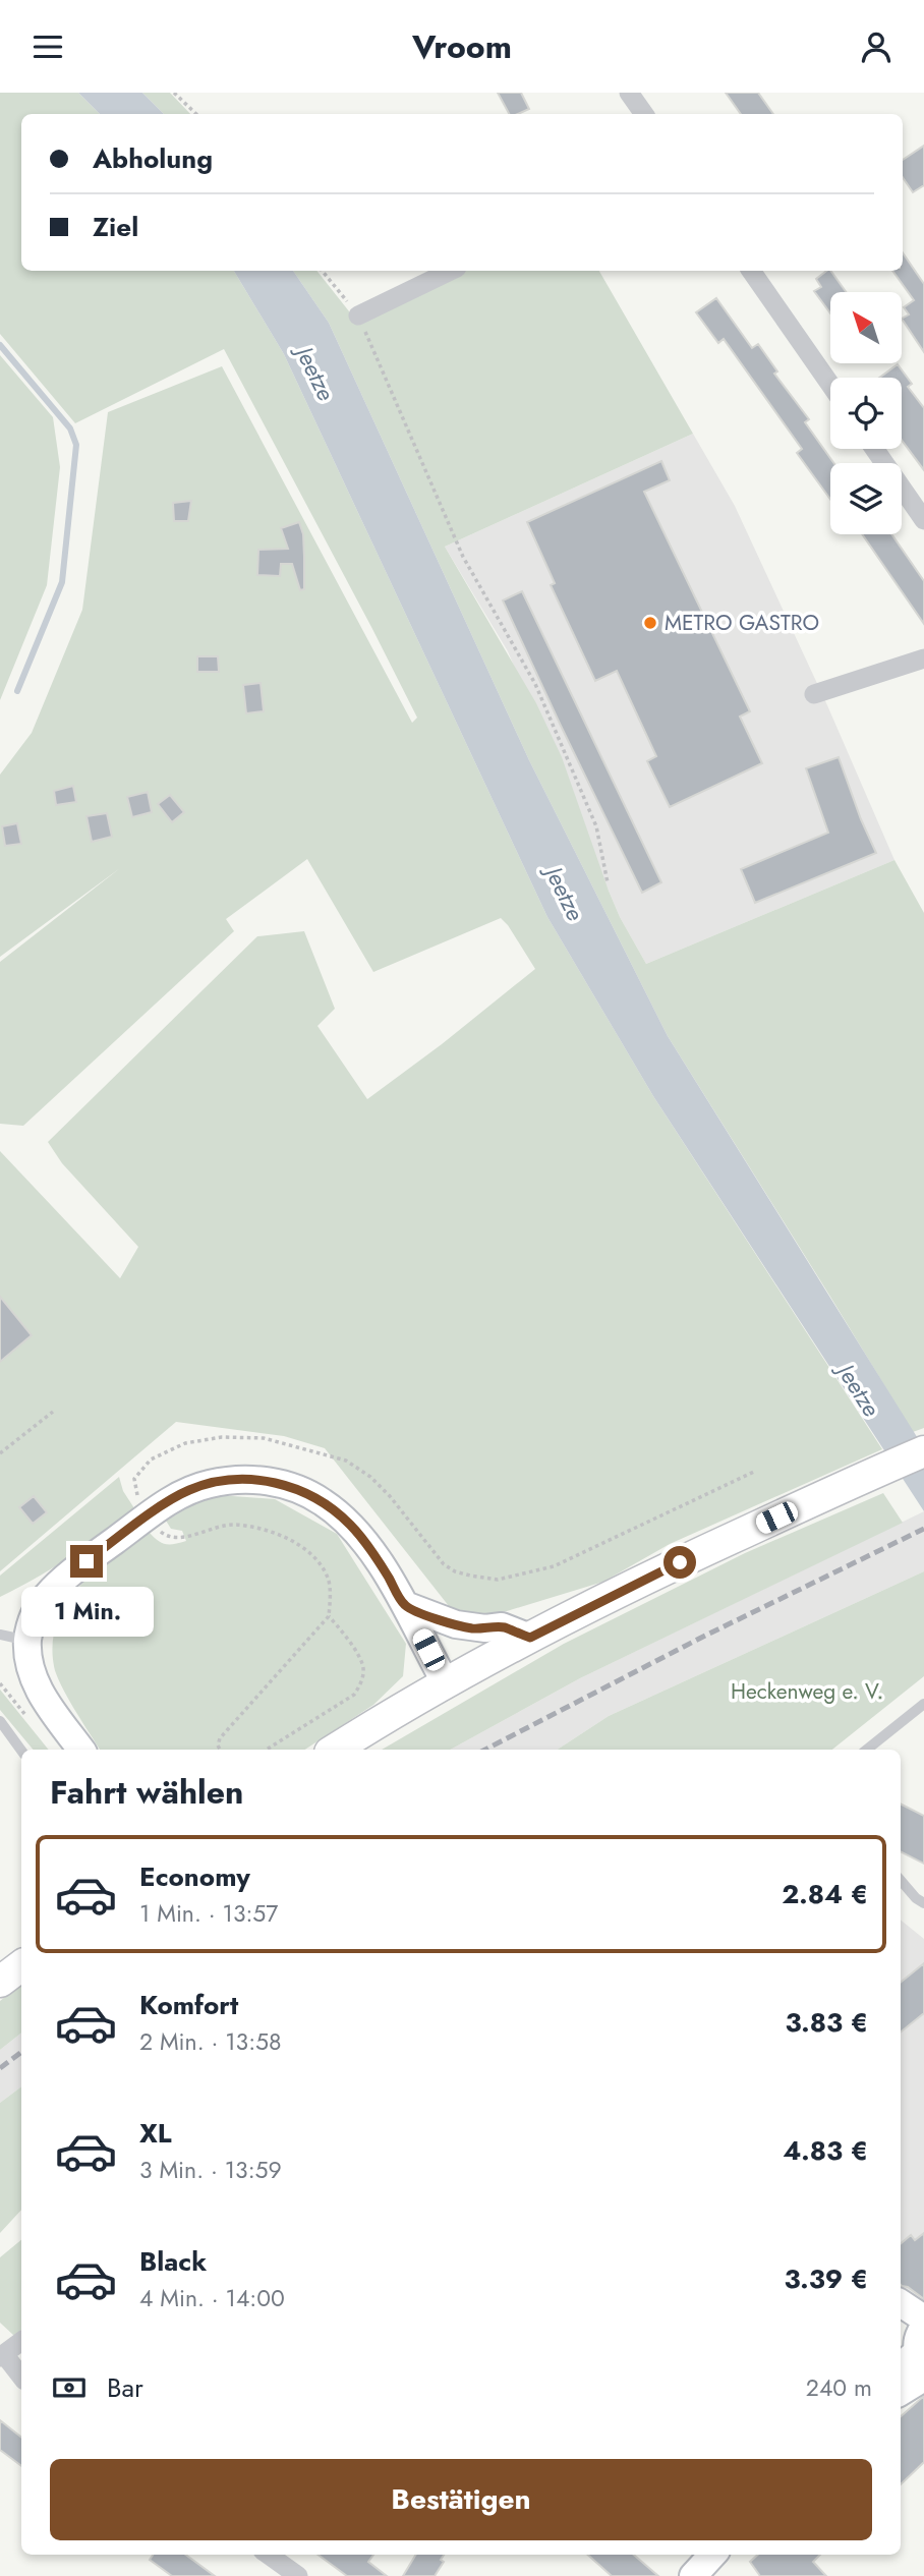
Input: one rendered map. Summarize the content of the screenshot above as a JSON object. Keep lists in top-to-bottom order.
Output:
{
  "water": ["Jeetze"],
  "parks": ["Heckenweg e. V."],
  "places": ["METRO GASTRO"],
  "north": "top left",
  "page": {
    "header": "Vroom",
    "banner": ["Abholung", "Ziel"],
    "bubble": "1 Min.",
    "heading": "Fahrt wählen",
    "list": [
      {
        "name": "Economy",
        "note": "1 Min. · 13:57",
        "value": "2.84 €"
      },
      {
        "name": "Komfort",
        "note": "2 Min. · 13:58",
        "value": "3.83 €"
      },
      {
        "name": "XL",
        "note": "3 Min. · 13:59",
        "value": "4.83 €"
      },
      {
        "name": "Black",
        "note": "4 Min. · 14:00",
        "value": "3.39 €"
      }
    ],
    "pay": ["Bar", "240 m"],
    "buttons": "Bestätigen"
  }
}
